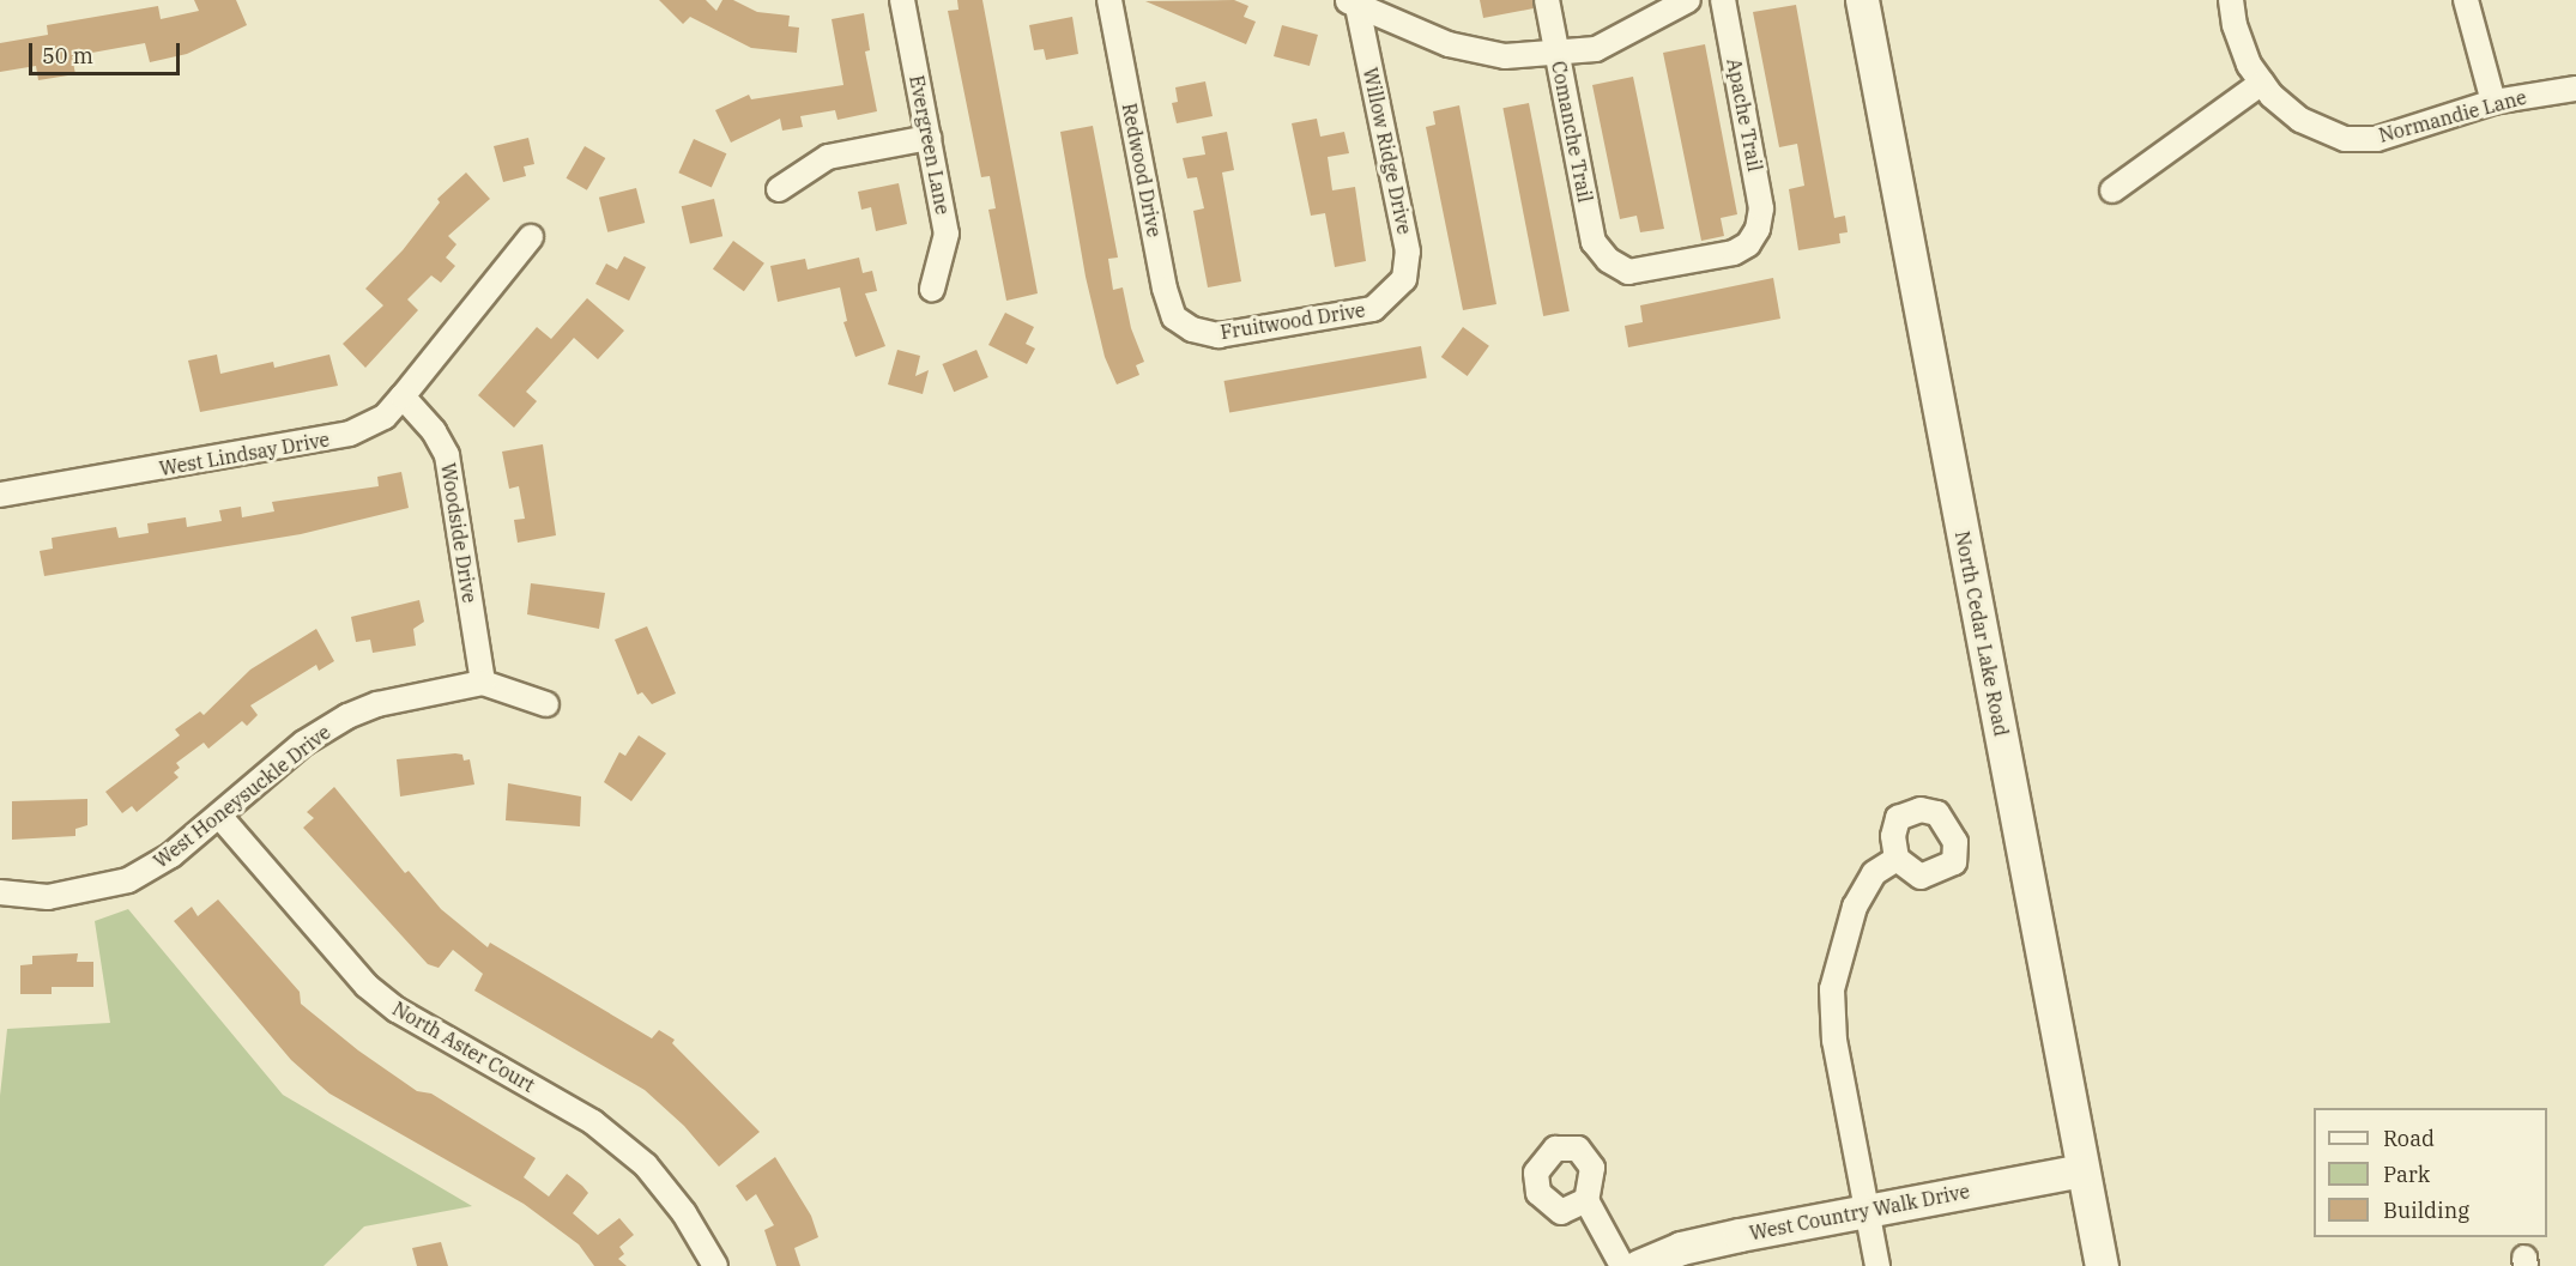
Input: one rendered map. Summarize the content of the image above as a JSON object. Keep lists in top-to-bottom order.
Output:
{
  "streets": {
    "main road": ["North Cedar Lake Road", "West Country Walk Drive"],
    "street": [
      "Apache Trail",
      "Normandie Lane",
      "Comanche Trail",
      "Evergreen Lane",
      "Willow Ridge Drive",
      "Redwood Drive",
      "Fruitwood Drive",
      "West Lindsay Drive",
      "Woodside Drive",
      "West Honeysuckle Drive",
      "North Aster Court"
    ]
  },
  "crossings": [
    ["Apache Trail", "Comanche Trail"],
    ["Willow Ridge Drive", "Fruitwood Drive"],
    ["Redwood Drive", "Fruitwood Drive"],
    ["West Lindsay Drive", "Woodside Drive"],
    ["Woodside Drive", "West Honeysuckle Drive"],
    ["North Cedar Lake Road", "West Country Walk Drive"],
    ["West Honeysuckle Drive", "North Aster Court"]
  ],
  "legend": ["Road", "Park", "Building"],
  "scale_bar": "50 m"
}
